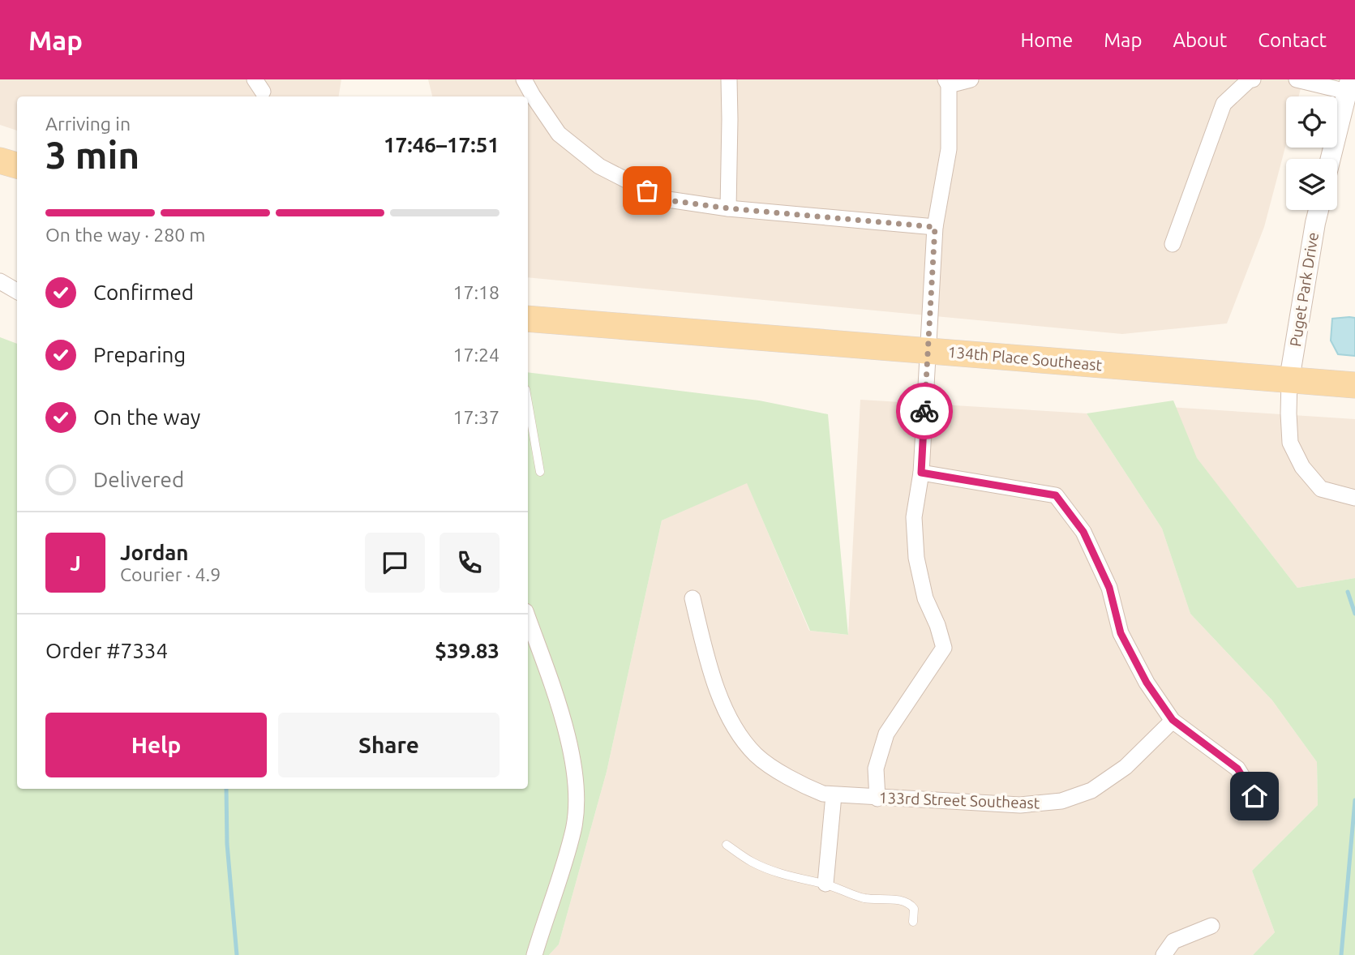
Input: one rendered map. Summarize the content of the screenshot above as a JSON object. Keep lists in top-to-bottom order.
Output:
{
  "streets": {
    "main road": ["134th Place Southeast"],
    "street": ["Puget Park Drive", "133rd Street Southeast"]
  },
  "crossings": [
    ["Puget Park Drive", "134th Place Southeast"]
  ],
  "page": {
    "header": "Map",
    "nav": [
      "Home",
      "Map",
      "About",
      "Contact"
    ],
    "heading": ["3 min", "Arriving in", "17:46–17:51"],
    "panel": [
      "Jordan",
      "Courier · 4.9",
      "Order #7334",
      "$39.83"
    ],
    "bar": "On the way · 280 m",
    "list": [
      ["Confirmed", "17:18"],
      ["Preparing", "17:24"],
      ["On the way", "17:37"],
      "Delivered"
    ],
    "round": "J",
    "buttons": ["Help", "Share"]
  }
}
